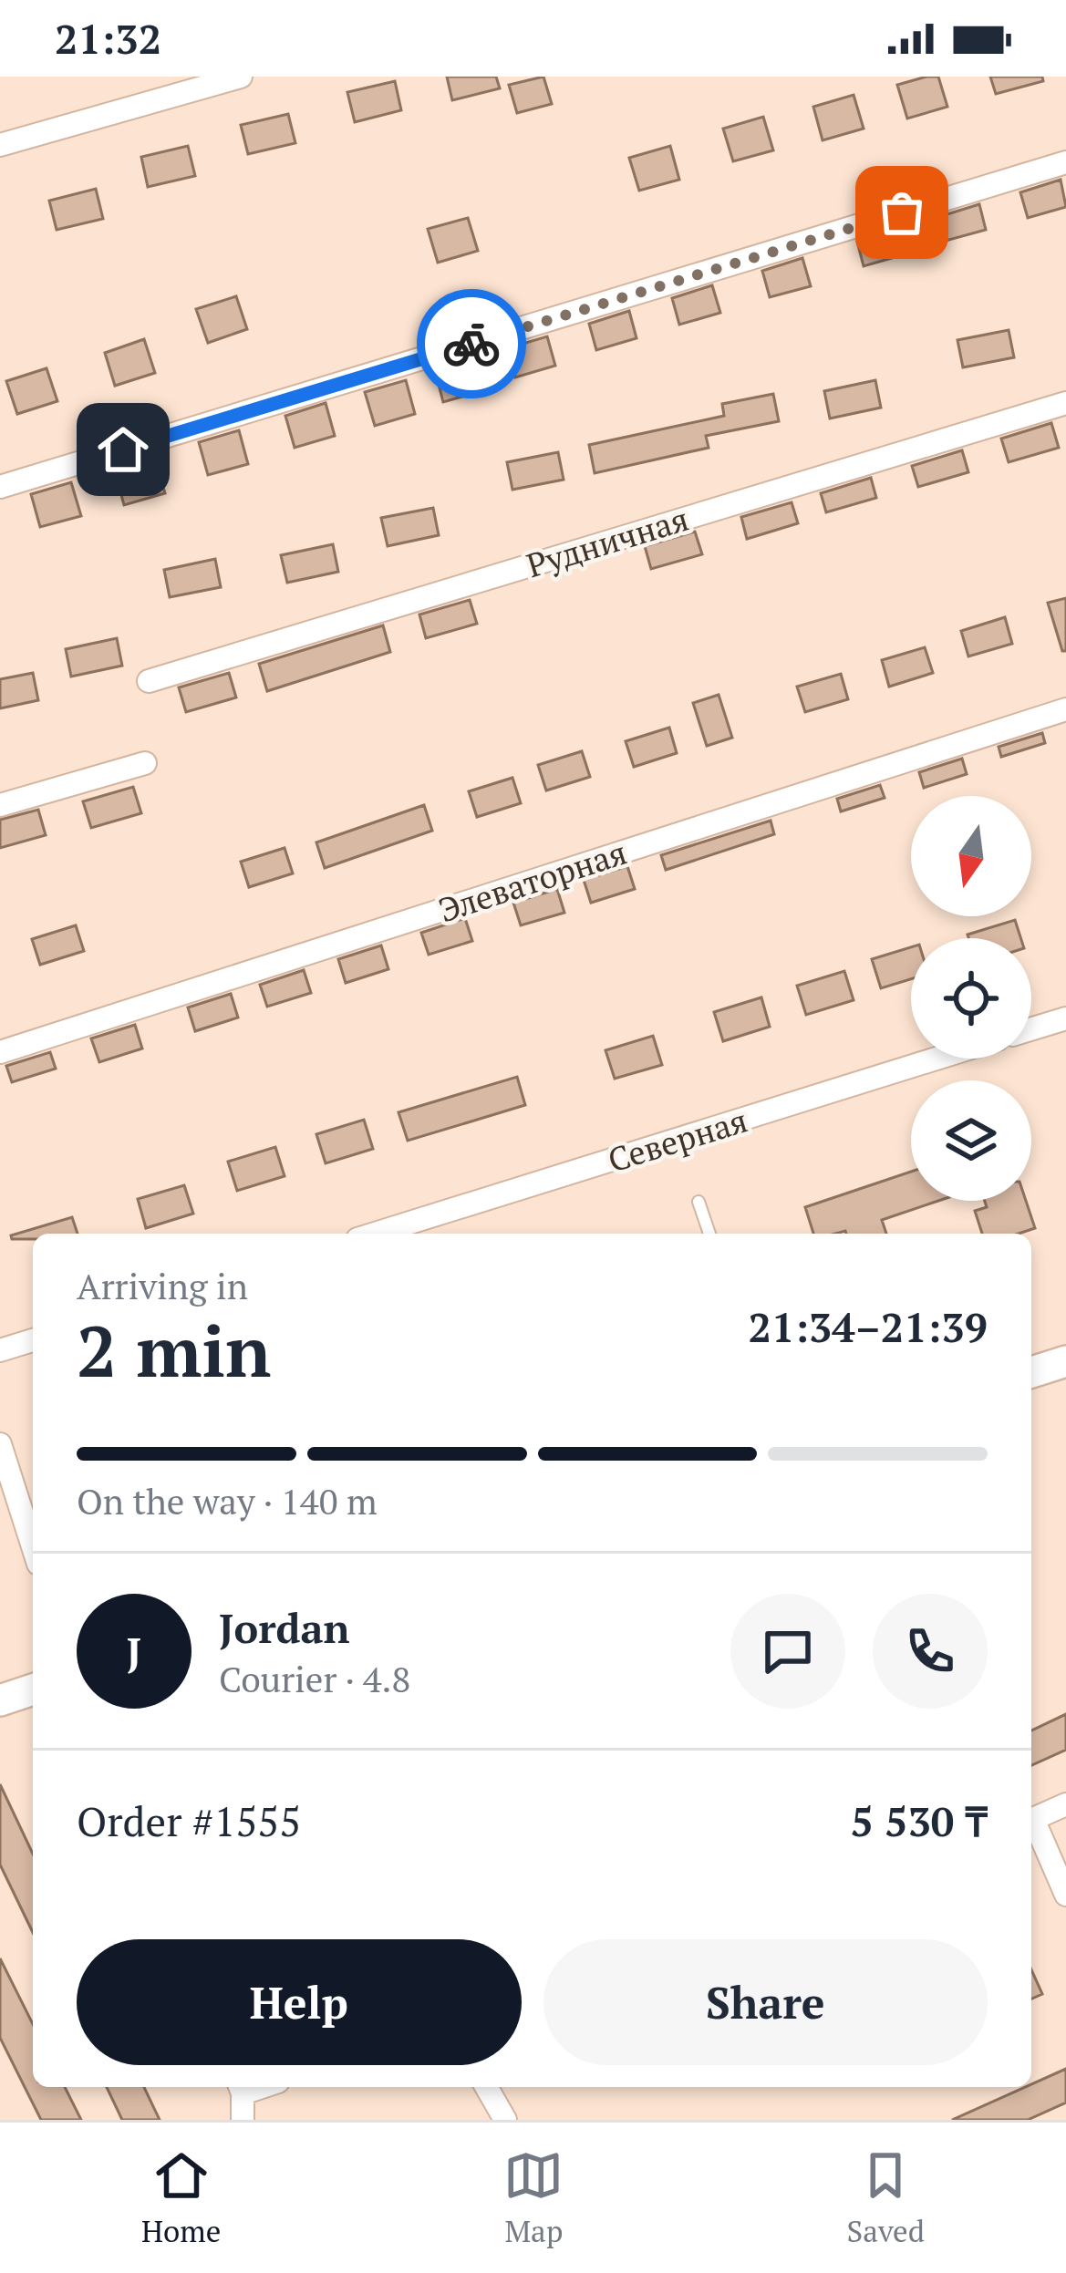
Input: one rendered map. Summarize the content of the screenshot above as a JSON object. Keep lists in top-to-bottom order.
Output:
{
  "streets": {
    "street": ["Рудничная", "Элеваторная", "Северная"]
  },
  "north": "bottom",
  "page": {
    "status": "21:32",
    "heading": ["2 min", "Arriving in", "21:34–21:39"],
    "panel": [
      "Jordan",
      "Courier · 4.8",
      "Order #1555",
      "5 530 ₸"
    ],
    "bar": "On the way · 140 m",
    "round": "J",
    "buttons": ["Help", "Share"],
    "tabs": ["Home", "Map", "Saved"]
  }
}
